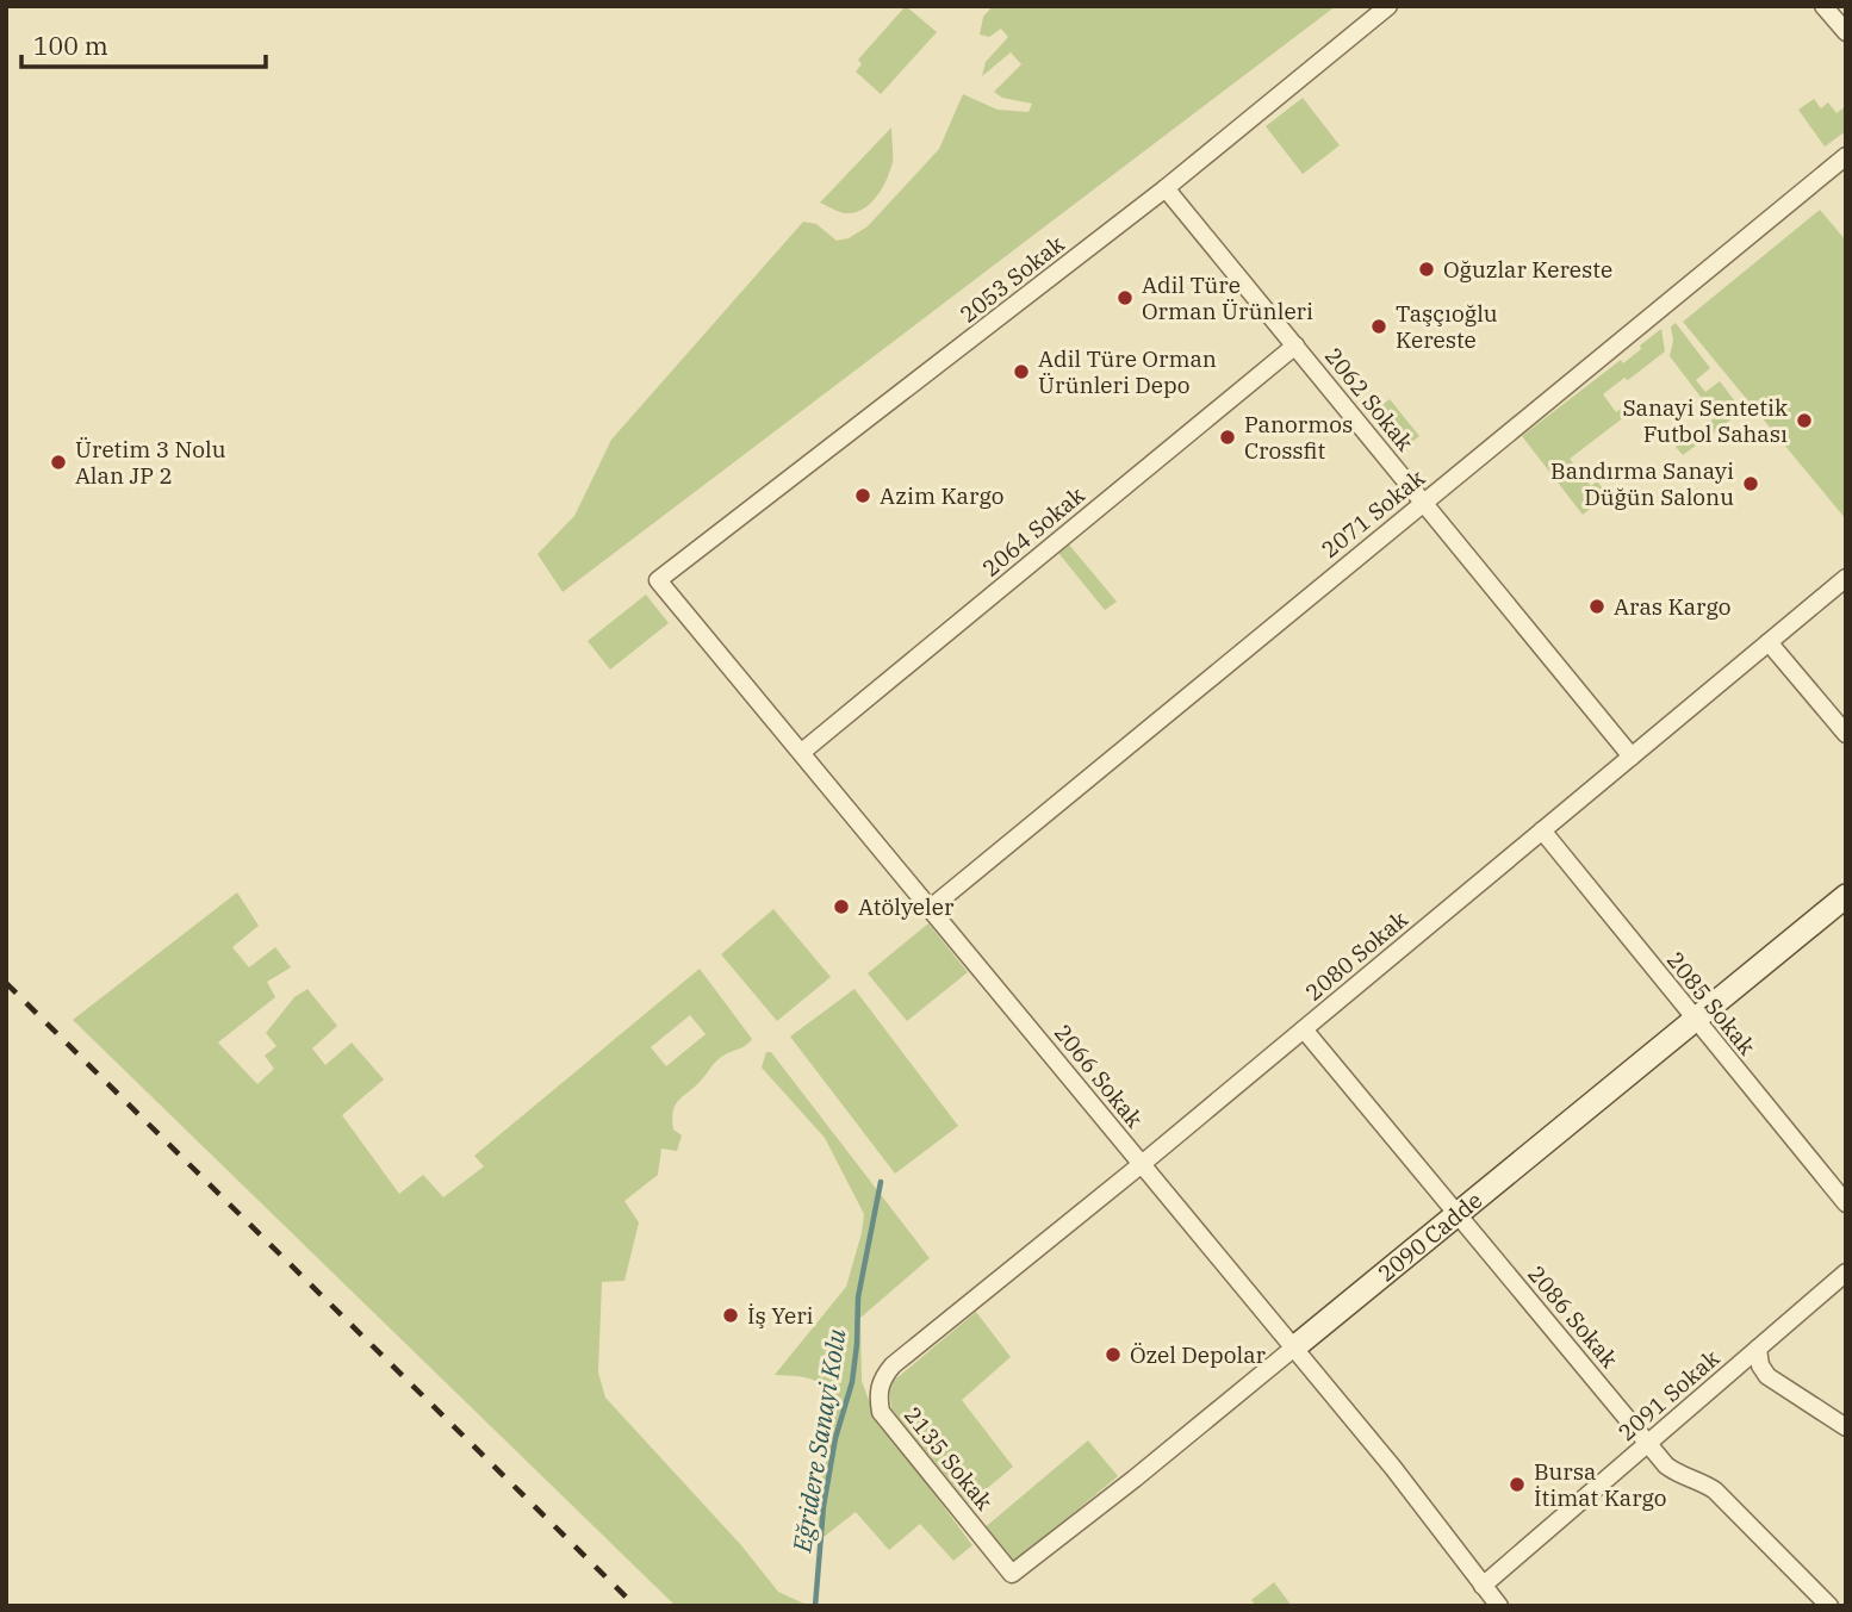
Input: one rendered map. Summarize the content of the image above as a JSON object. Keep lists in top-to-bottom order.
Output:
{
  "streets": {
    "street": [
      "2053 Sokak",
      "2062 Sokak",
      "2071 Sokak",
      "2064 Sokak",
      "2080 Sokak",
      "2085 Sokak",
      "2066 Sokak",
      "2090 Cadde",
      "2086 Sokak",
      "2091 Sokak",
      "2135 Sokak"
    ]
  },
  "crossings": [
    ["2053 Sokak", "2062 Sokak"],
    ["2053 Sokak", "2066 Sokak"],
    ["2062 Sokak", "2071 Sokak"],
    ["2062 Sokak", "2064 Sokak"],
    ["2062 Sokak", "2080 Sokak"],
    ["2071 Sokak", "2066 Sokak"],
    ["2064 Sokak", "2066 Sokak"],
    ["2080 Sokak", "2085 Sokak"],
    ["2080 Sokak", "2066 Sokak"],
    ["2080 Sokak", "2086 Sokak"],
    ["2080 Sokak", "2135 Sokak"],
    ["2085 Sokak", "2090 Cadde"],
    ["2066 Sokak", "2090 Cadde"],
    ["2066 Sokak", "2091 Sokak"],
    ["2090 Cadde", "2086 Sokak"],
    ["2090 Cadde", "2135 Sokak"],
    ["2086 Sokak", "2091 Sokak"]
  ],
  "water": ["Eğridere Sanayi Kolu"],
  "places": [
    "Oğuzlar Kereste",
    "Adil Türe Orman Ürünleri",
    "Taşçıoğlu Kereste",
    "Adil Türe Orman Ürünleri Depo",
    "Sanayi Sentetik Futbol Sahası",
    "Panormos Crossfit",
    "Üretim 3 Nolu Alan JP 2",
    "Bandırma Sanayi Düğün Salonu",
    "Azim Kargo",
    "Aras Kargo",
    "Atölyeler",
    "İş Yeri",
    "Özel Depolar",
    "Bursa İtimat Kargo"
  ],
  "scale_bar": "100 m"
}
